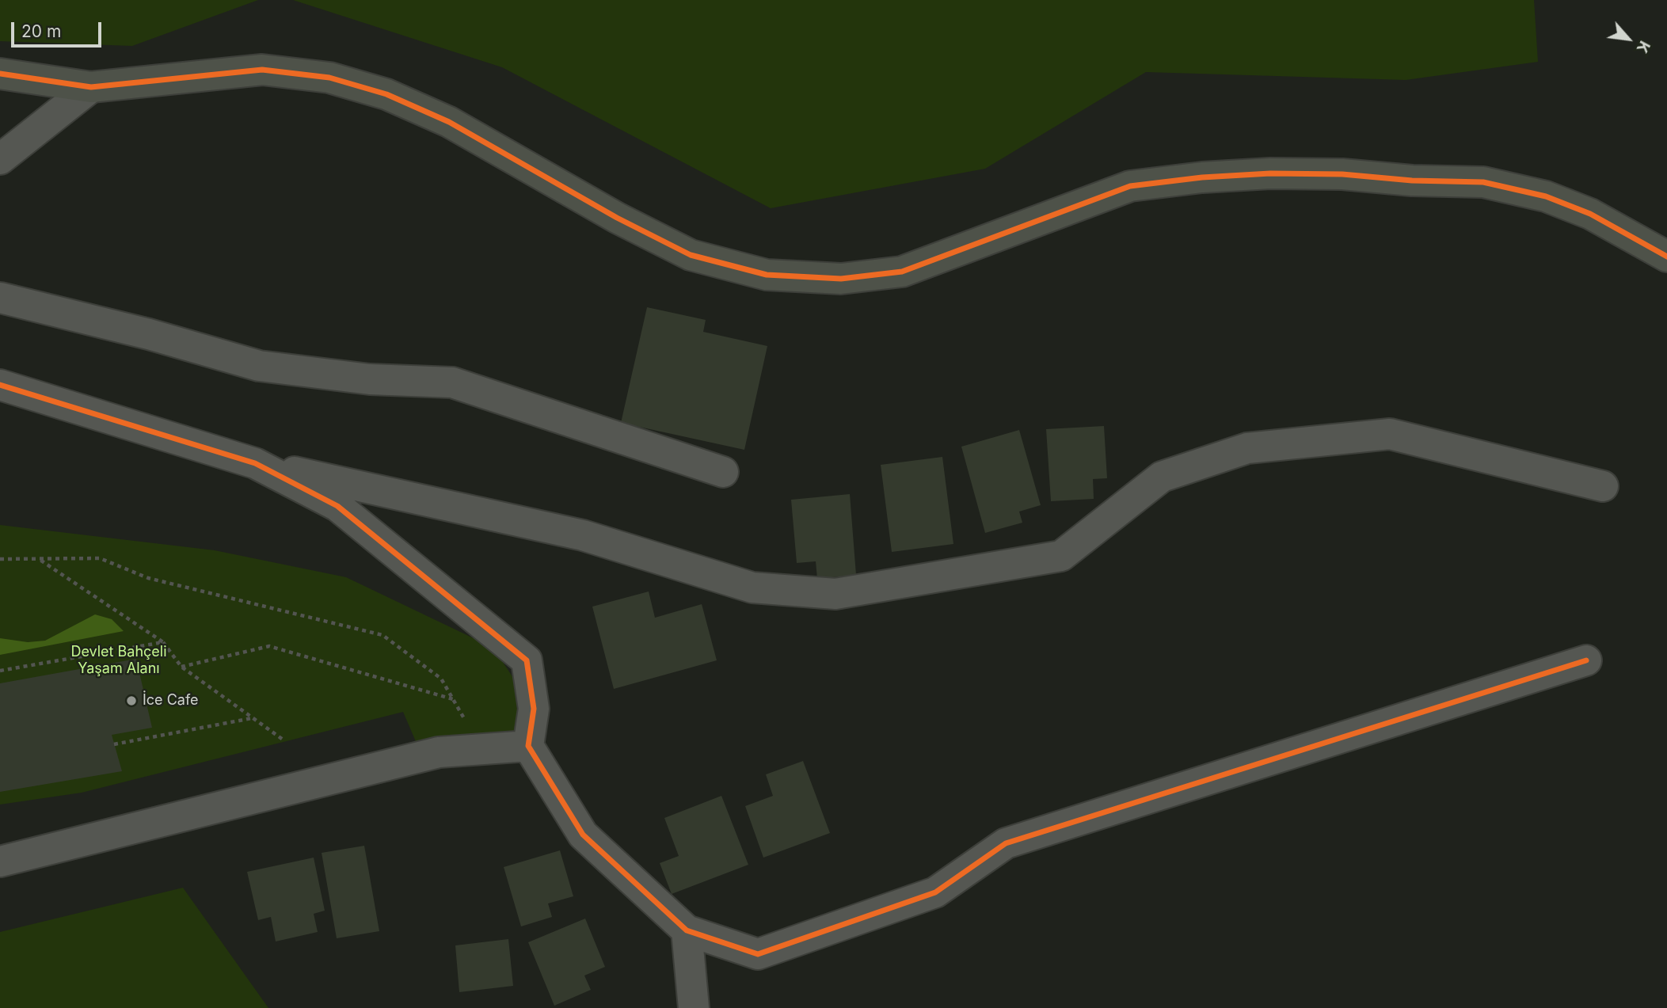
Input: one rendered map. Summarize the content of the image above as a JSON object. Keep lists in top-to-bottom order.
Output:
{
  "parks": ["Devlet Bahçeli Yaşam Alanı"],
  "places": ["İce Cafe"],
  "scale_bar": "20 m",
  "north": "bottom right"
}
